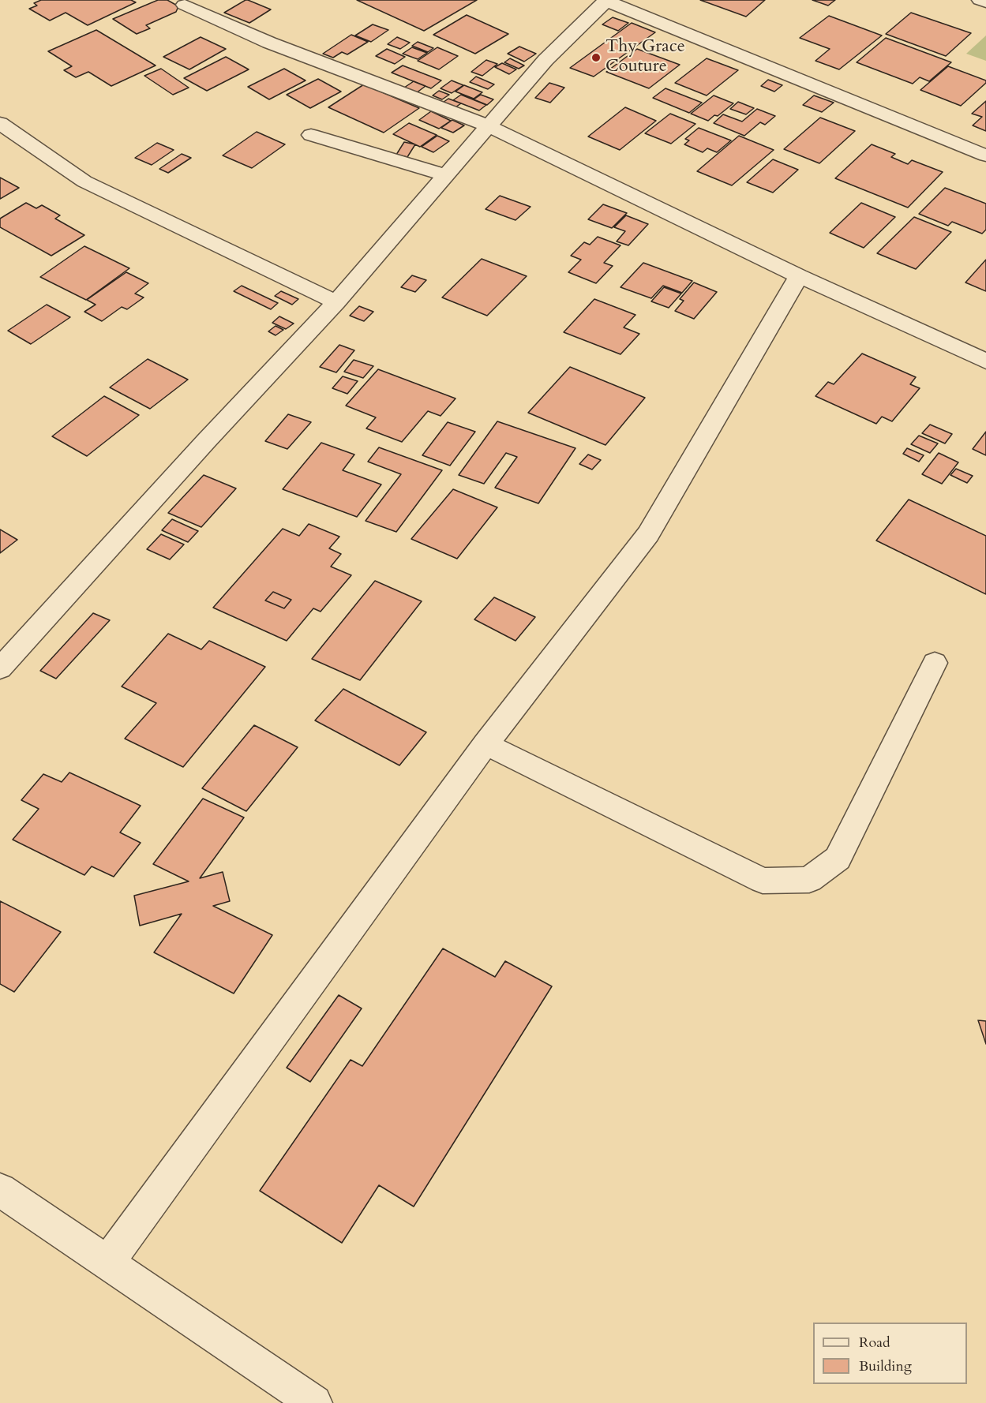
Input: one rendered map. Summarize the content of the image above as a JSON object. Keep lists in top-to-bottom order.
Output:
{
  "places": ["Thy Grace Couture"],
  "legend": ["Road", "Building"]
}
